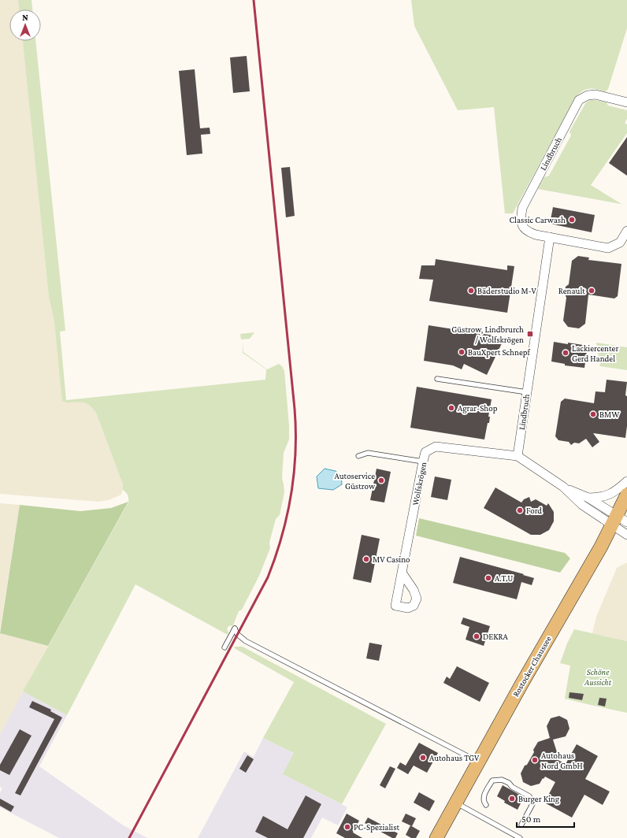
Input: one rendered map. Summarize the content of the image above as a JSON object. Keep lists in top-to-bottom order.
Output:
{
  "streets": {
    "main road": ["Rostocker Chaussee"],
    "street": ["Lindbruch", "Wolfskrögen"]
  },
  "crossings": [
    ["Lindbruch", "Wolfskrögen"],
    ["Wolfskrögen", "Rostocker Chaussee"]
  ],
  "parks": ["Schöne Aussicht"],
  "places": {
    "other": [
      "Classic Carwash",
      "Bäderstudio M-V",
      "Renault",
      "BauXpert Schnepf",
      "Lackiercenter Gerd Handel",
      "Agrar-Shop",
      "BMW",
      "Autoservice Güstrow",
      "Ford",
      "MV Casino",
      "A.T.U",
      "DEKRA",
      "Autohaus TGV",
      "Autohaus Nord GmbH",
      "Burger King",
      "PC-Spezialist"
    ],
    "transit": ["Güstrow, Lindbrurch / Wolfskrögen"]
  },
  "scale_bar": "50 m",
  "north": "top"
}
